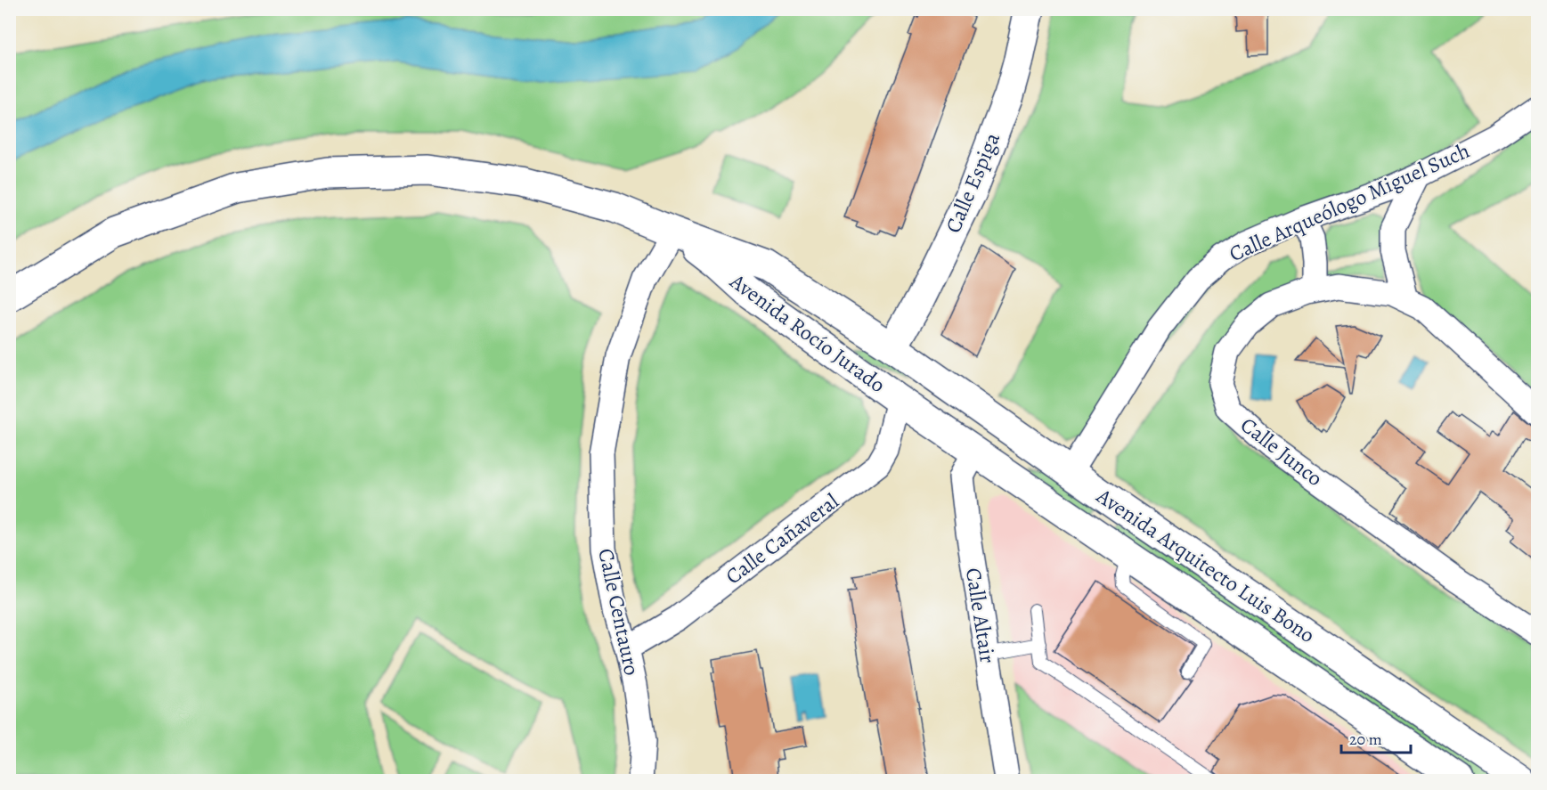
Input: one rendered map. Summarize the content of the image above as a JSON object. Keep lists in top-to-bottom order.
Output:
{
  "streets": {
    "main road": ["Calle Espiga", "Avenida Rocío Jurado", "Avenida Arquitecto Luis Bono"],
    "street": [
      "Calle Arqueólogo Miguel Such",
      "Calle Junco",
      "Calle Cañaveral",
      "Calle Centauro",
      "Calle Altair"
    ]
  },
  "crossings": [
    ["Calle Espiga", "Avenida Rocío Jurado"],
    ["Calle Espiga", "Avenida Arquitecto Luis Bono"],
    ["Calle Arqueólogo Miguel Such", "Avenida Arquitecto Luis Bono"],
    ["Avenida Rocío Jurado", "Calle Cañaveral"],
    ["Avenida Rocío Jurado", "Avenida Arquitecto Luis Bono"],
    ["Avenida Rocío Jurado", "Calle Centauro"],
    ["Calle Cañaveral", "Avenida Arquitecto Luis Bono"],
    ["Calle Cañaveral", "Calle Centauro"],
    ["Avenida Arquitecto Luis Bono", "Calle Altair"]
  ],
  "scale_bar": "20 m"
}
